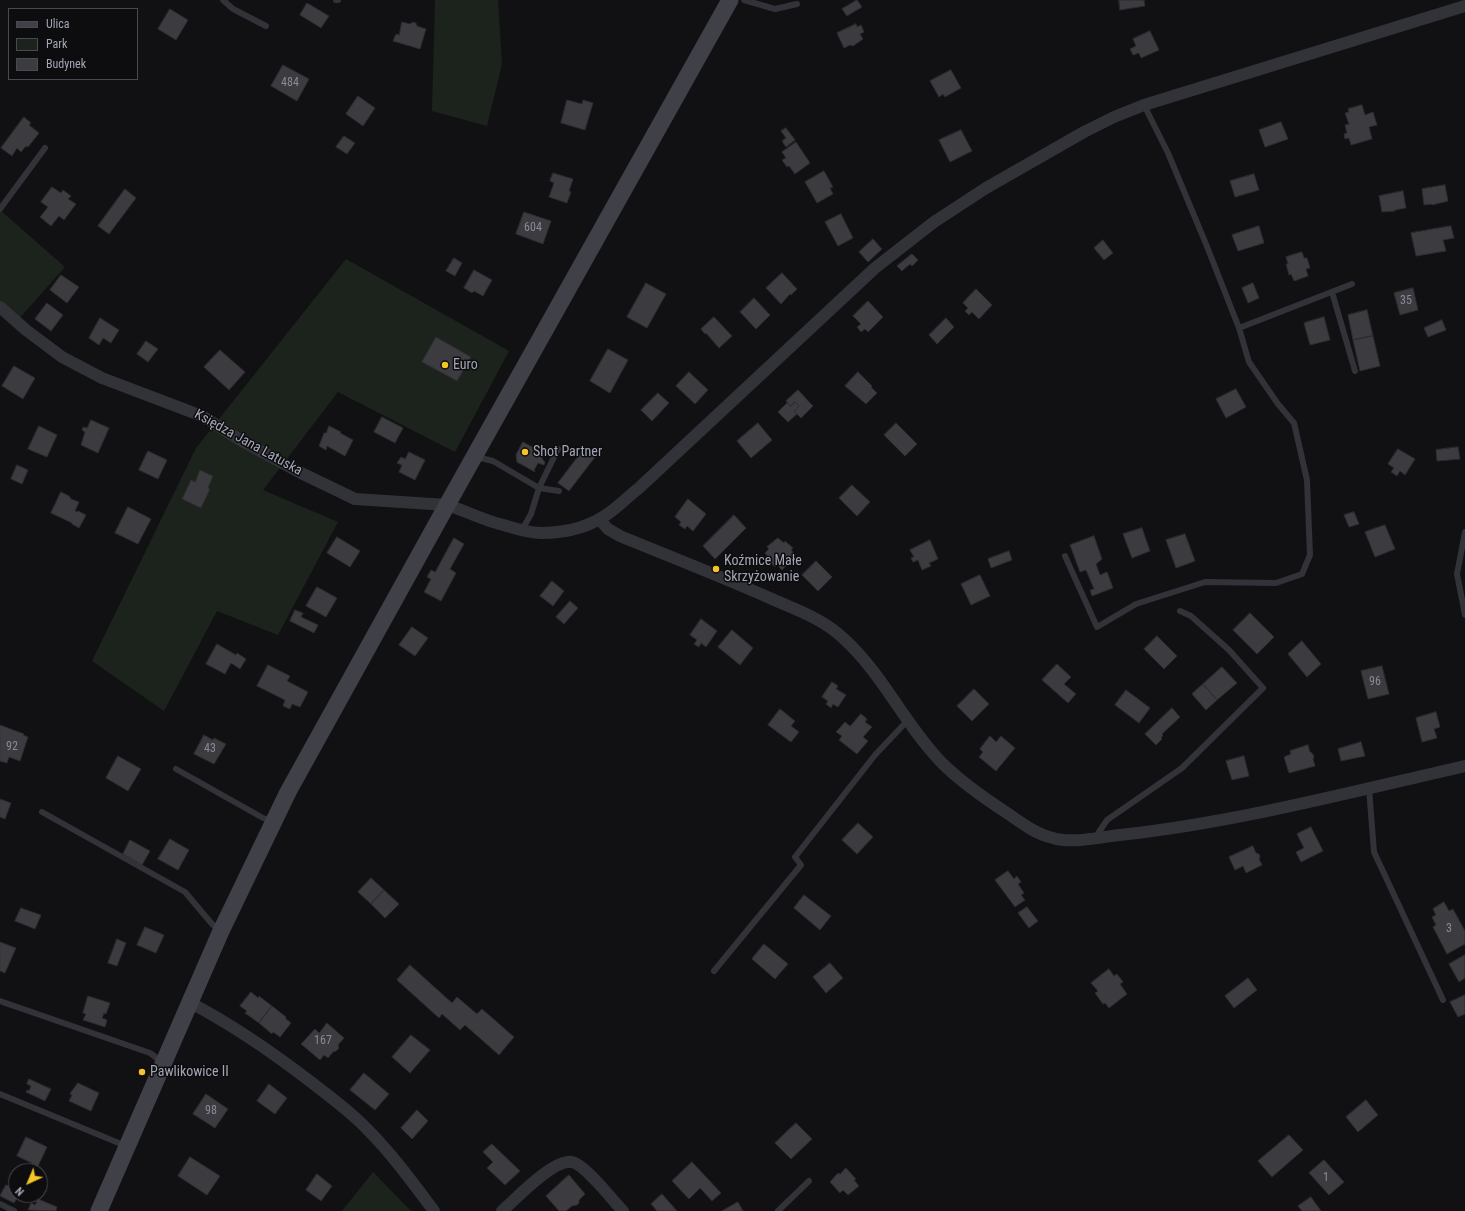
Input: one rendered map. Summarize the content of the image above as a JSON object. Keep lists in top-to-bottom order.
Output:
{
  "streets": {
    "street": ["Księdza Jana Latuska"]
  },
  "places": [
    "Euro",
    "Shot Partner",
    "Koźmice Małe Skrzyżowanie",
    "Pawlikowice II"
  ],
  "house_numbers": [
    "484",
    "604",
    "35",
    "96",
    "92",
    "43",
    "3",
    "167",
    "98",
    "1"
  ],
  "legend": ["Ulica", "Park", "Budynek"],
  "north": "bottom left"
}
